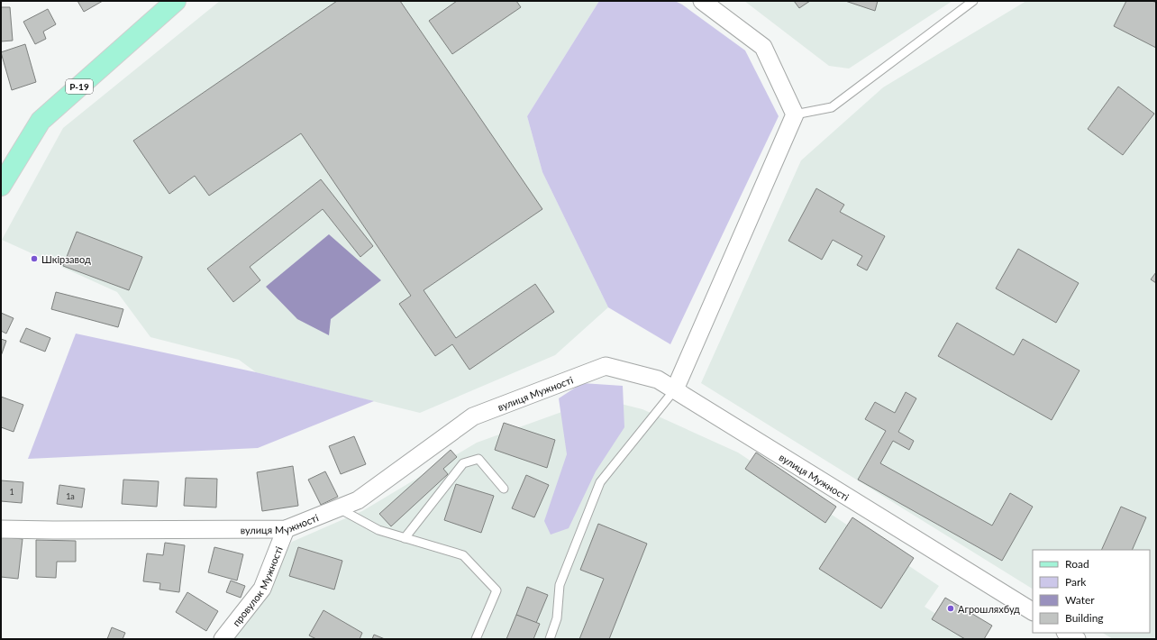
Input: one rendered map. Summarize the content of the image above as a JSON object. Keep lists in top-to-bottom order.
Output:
{
  "streets": {
    "main road": ["Р-19"],
    "street": ["вулиця Мужності", "провулок Мужності"]
  },
  "crossings": [
    ["вулиця Мужності", "провулок Мужності"]
  ],
  "places": ["Шкірзавод", "Агрошляхбуд"],
  "house_numbers": ["1", "1а"],
  "legend": [
    "Road",
    "Park",
    "Water",
    "Building"
  ]
}
